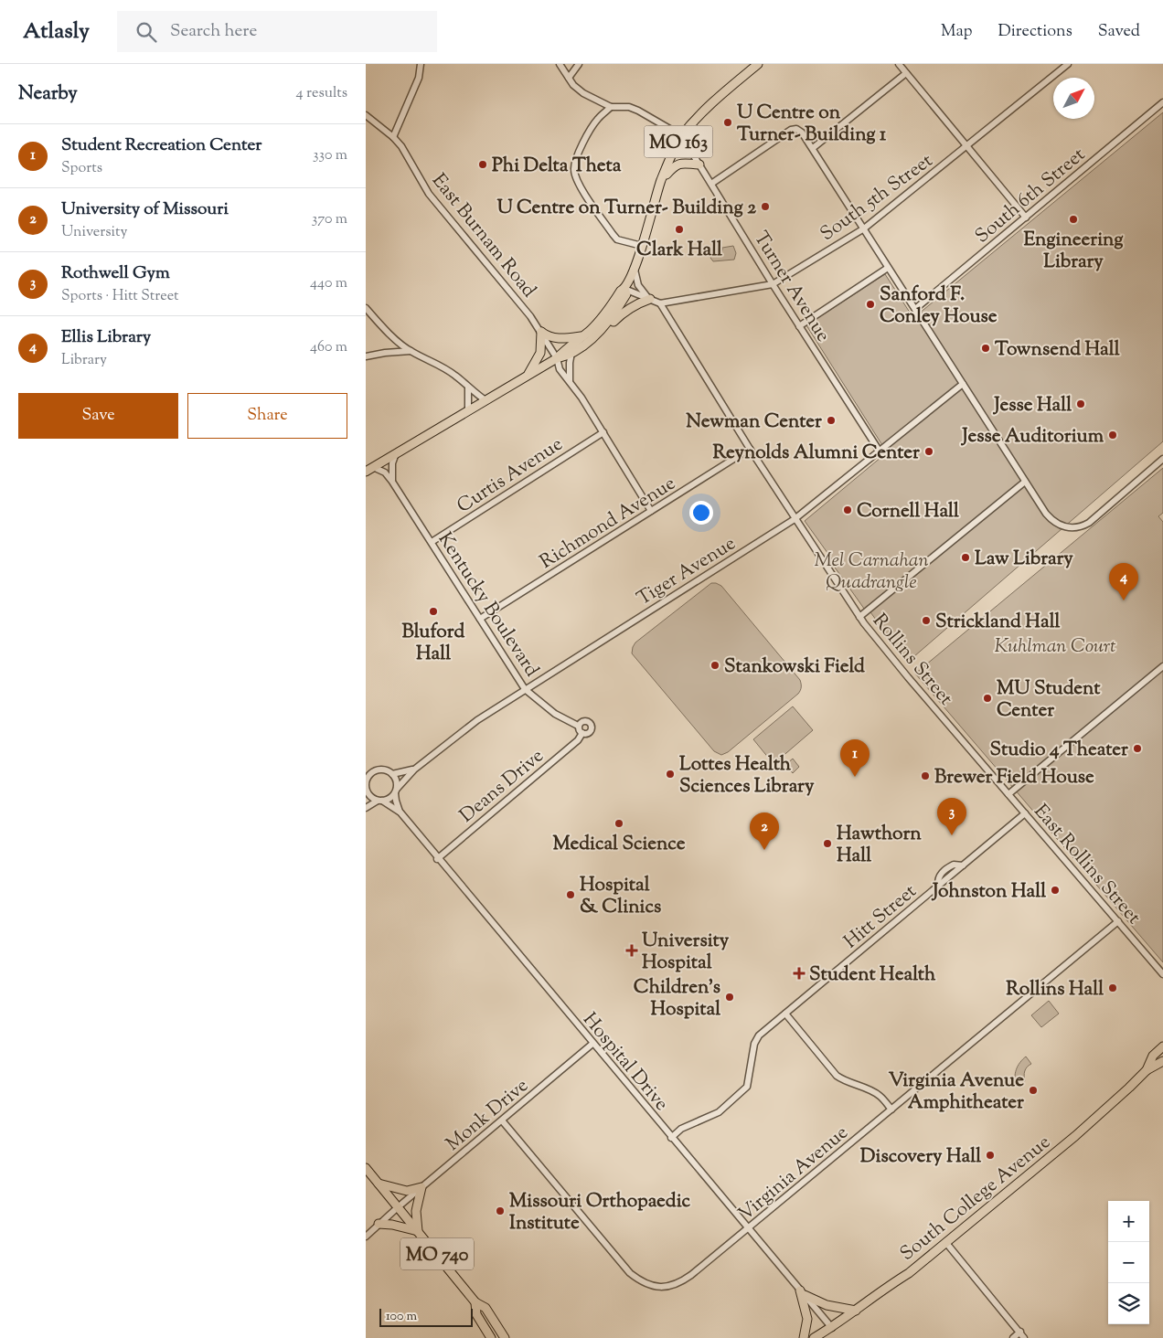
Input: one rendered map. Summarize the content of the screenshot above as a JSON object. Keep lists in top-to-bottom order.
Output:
{
  "streets": {
    "main road": ["MO 163", "South College Avenue", "MO 740"],
    "street": [
      "South 6th Street",
      "South 5th Street",
      "East Burnam Road",
      "Turner Avenue",
      "Curtis Avenue",
      "Richmond Avenue",
      "Tiger Avenue",
      "Kentucky Boulevard",
      "Rollins Street",
      "Deans Drive",
      "East Rollins Street",
      "Hitt Street",
      "Hospital Drive",
      "Monk Drive",
      "Virginia Avenue"
    ]
  },
  "crossings": [
    ["MO 163", "South 5th Street"],
    ["MO 163", "East Burnam Road"],
    ["MO 163", "Turner Avenue"],
    ["MO 163", "Kentucky Boulevard"],
    ["South 5th Street", "Turner Avenue"],
    ["South 5th Street", "Rollins Street"],
    ["East Burnam Road", "Curtis Avenue"],
    ["East Burnam Road", "Richmond Avenue"],
    ["Turner Avenue", "Tiger Avenue"],
    ["Curtis Avenue", "Kentucky Boulevard"],
    ["Richmond Avenue", "Kentucky Boulevard"],
    ["Richmond Avenue", "Rollins Street"],
    ["Tiger Avenue", "Kentucky Boulevard"],
    ["Tiger Avenue", "Rollins Street"],
    ["Tiger Avenue", "Hospital Drive"],
    ["Kentucky Boulevard", "Deans Drive"],
    ["Rollins Street", "East Rollins Street"],
    ["Deans Drive", "Hospital Drive"],
    ["East Rollins Street", "Hitt Street"],
    ["East Rollins Street", "Virginia Avenue"],
    ["Hitt Street", "Hospital Drive"],
    ["Hospital Drive", "Monk Drive"],
    ["Hospital Drive", "Virginia Avenue"],
    ["Hospital Drive", "South College Avenue"],
    ["Monk Drive", "Virginia Avenue"],
    ["Monk Drive", "MO 740"]
  ],
  "parks": ["Mel Carnahan Quadrangle", "Kuhlman Court"],
  "places": {
    "other": [
      "U Centre on Turner- Building 1",
      "Phi Delta Theta",
      "U Centre on Turner- Building 2",
      "Engineering Library",
      "Clark Hall",
      "Sanford F. Conley House",
      "Townsend Hall",
      "Jesse Hall",
      "Newman Center",
      "Jesse Auditorium",
      "Reynolds Alumni Center",
      "Cornell Hall",
      "Law Library",
      "Bluford Hall",
      "Strickland Hall",
      "Stankowski Field",
      "MU Student Center",
      "Studio 4 Theater",
      "Lottes Health Sciences Library",
      "Brewer Field House",
      "Medical Science",
      "Hawthorn Hall",
      "Johnston Hall",
      "Hospital & Clinics",
      "Rollins Hall",
      "Children's Hospital",
      "Virginia Avenue Amphitheater",
      "Discovery Hall",
      "Missouri Orthopaedic Institute"
    ],
    "health": ["University Hospital", "Student Health"]
  },
  "scale_bar": "100 m",
  "north": "top right",
  "page": {
    "header": "Atlasly",
    "search": "Search here",
    "nav": ["Map", "Directions", "Saved"],
    "heading": ["Nearby", "4 results"],
    "list": [
      {
        "mark": "1",
        "name": "Student Recreation Center",
        "note": "Sports",
        "value": "330 m"
      },
      {
        "mark": "2",
        "name": "University of Missouri",
        "note": "University",
        "value": "370 m"
      },
      {
        "mark": "3",
        "name": "Rothwell Gym",
        "note": "Sports · Hitt Street",
        "value": "440 m"
      },
      {
        "mark": "4",
        "name": "Ellis Library",
        "note": "Library",
        "value": "460 m"
      }
    ],
    "buttons": ["Save", "Share"],
    "pins": [
      "4",
      "1",
      "3",
      "2"
    ],
    "map_buttons": ["+", "−"],
    "scale": "100 m"
  }
}
